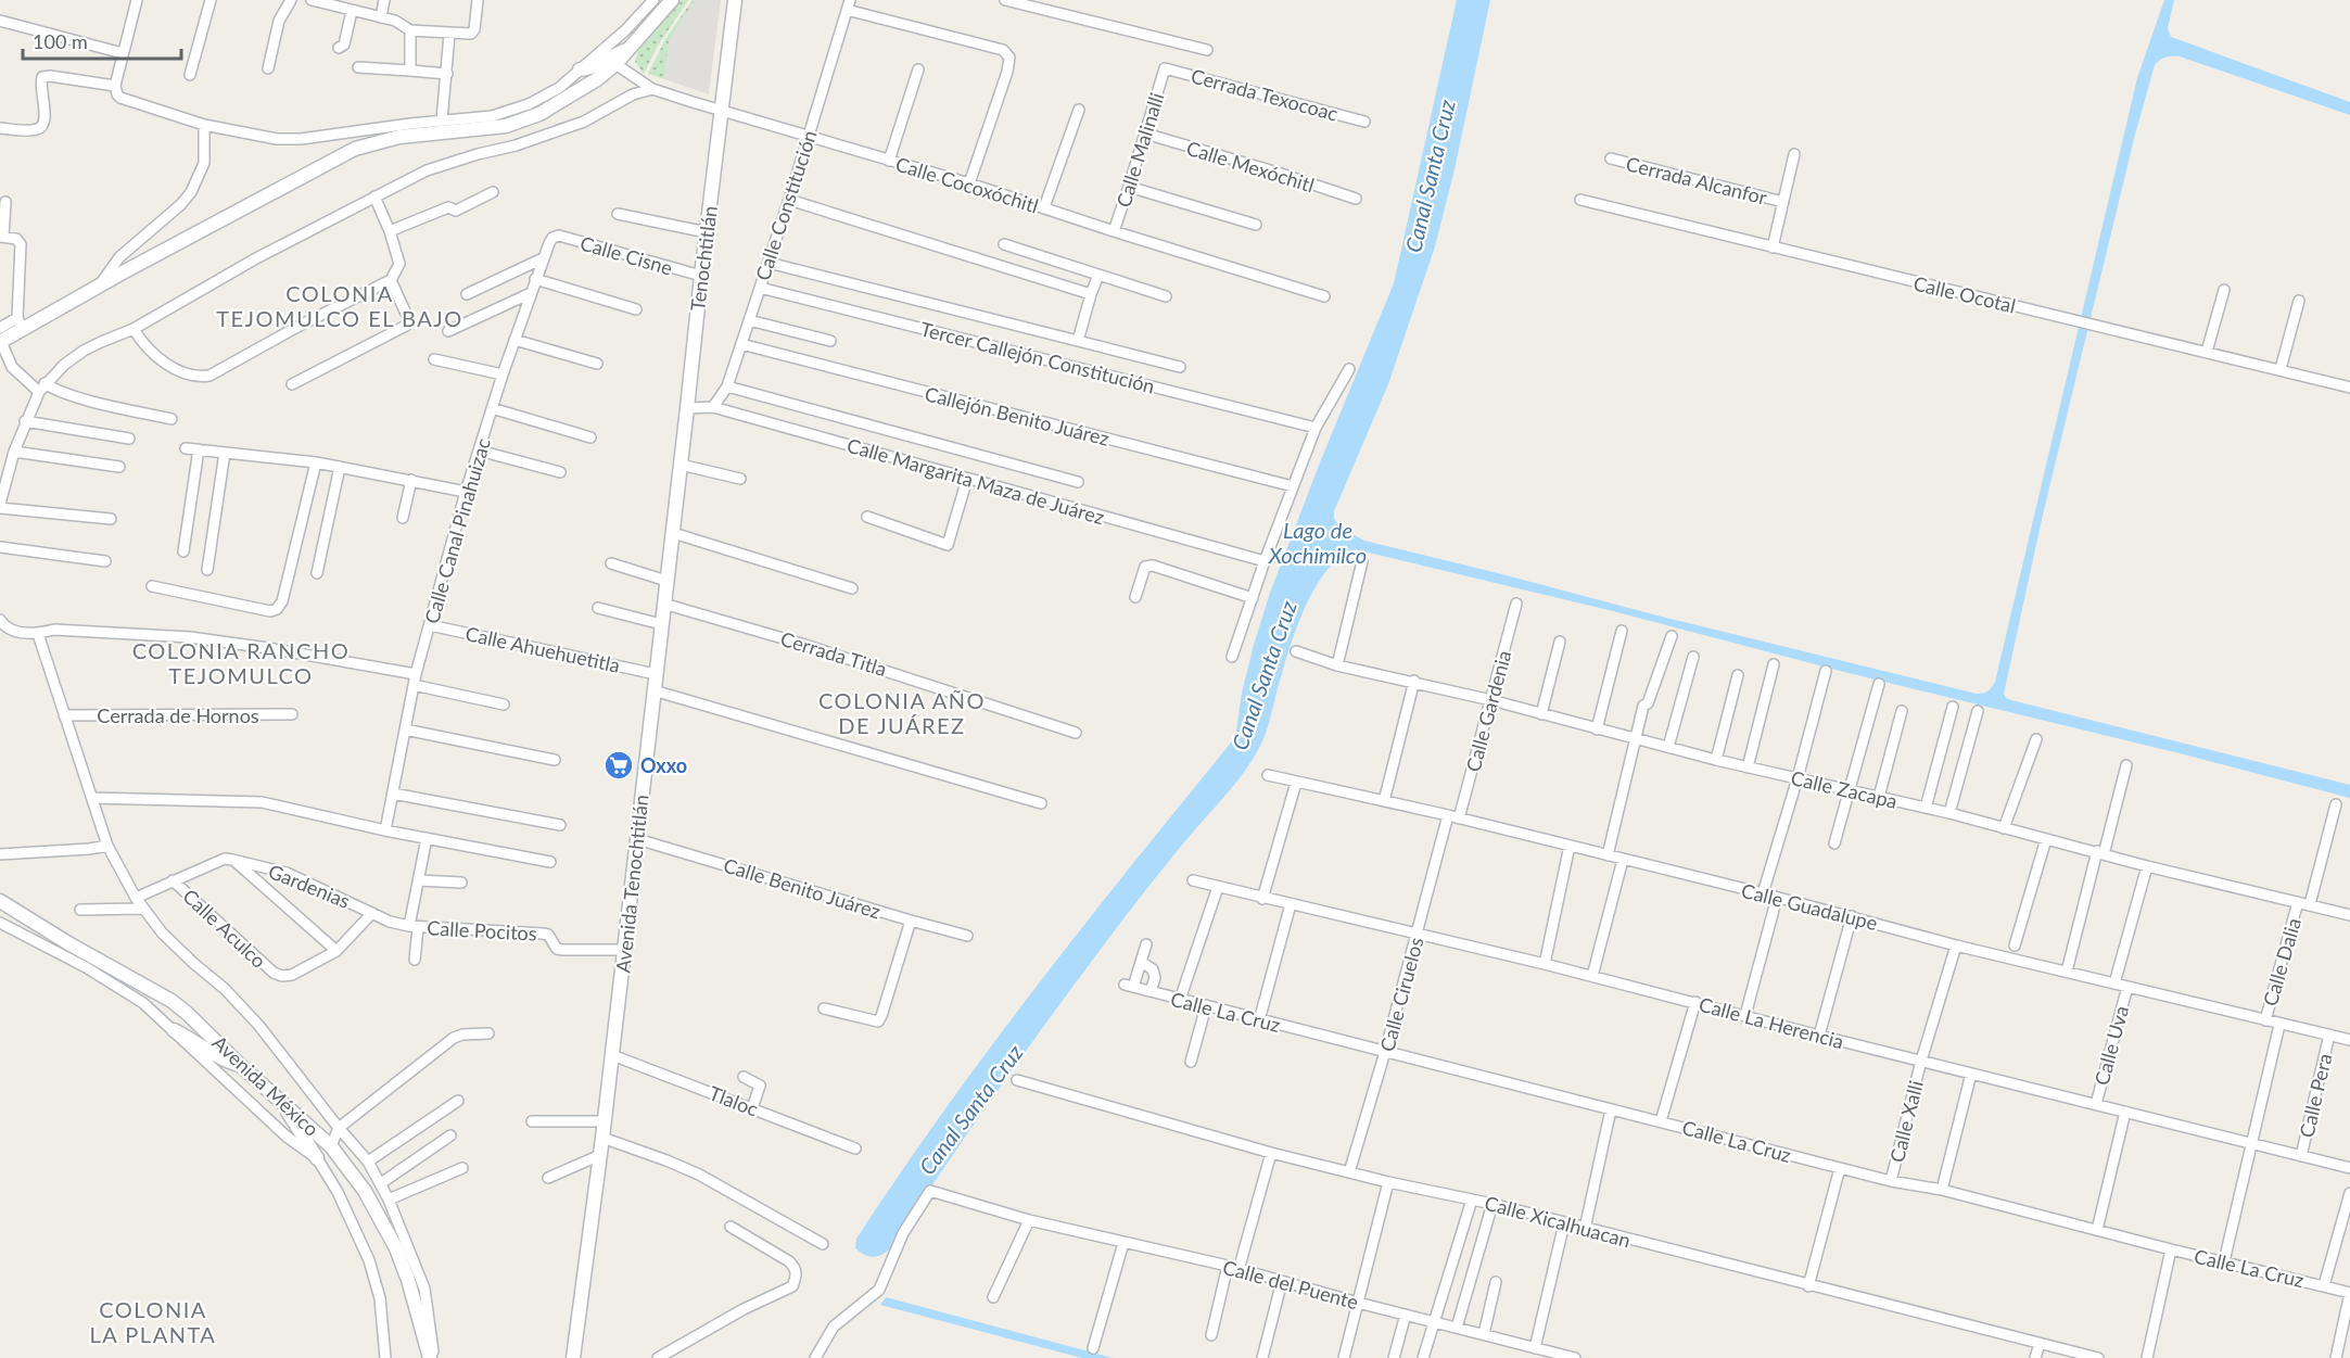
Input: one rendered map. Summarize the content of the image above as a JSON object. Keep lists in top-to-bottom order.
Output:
{
  "streets": {
    "main road": ["Tenochtitlán", "Avenida Tenochtitlán", "Avenida México"],
    "street": [
      "Cerrada Texocoac",
      "Calle Malinalli",
      "Calle Mexóchitl",
      "Cerrada Alcanfor",
      "Calle Cocoxóchitl",
      "Calle Constitución",
      "Calle Cisne",
      "Calle Ocotal",
      "Tercer Callejón Constitución",
      "Callejón Benito Juárez",
      "Calle Margarita Maza de Juárez",
      "Calle Canal Pinahuizac",
      "Calle Ahuehuetitla",
      "Cerrada Titla",
      "Calle Gardenia",
      "Cerrada de Hornos",
      "Calle Zacapa",
      "Gardenias",
      "Calle Benito Juárez",
      "Calle Guadalupe",
      "Calle Aculco",
      "Calle Pocitos",
      "Calle Dalia",
      "Calle Ciruelos",
      "Calle La Cruz",
      "Calle La Herencia",
      "Calle Uva",
      "Calle Pera",
      "Tlaloc",
      "Calle Xalli",
      "Calle Xicalhuacan",
      "Calle del Puente"
    ]
  },
  "crossings": [
    ["Cerrada Texocoac", "Calle Malinalli"],
    ["Calle Malinalli", "Calle Mexóchitl"],
    ["Calle Malinalli", "Calle Cocoxóchitl"],
    ["Cerrada Alcanfor", "Calle Ocotal"],
    ["Calle Cocoxóchitl", "Calle Constitución"],
    ["Calle Cocoxóchitl", "Tenochtitlán"],
    ["Calle Constitución", "Tercer Callejón Constitución"],
    ["Calle Constitución", "Callejón Benito Juárez"],
    ["Calle Constitución", "Calle Margarita Maza de Juárez"],
    ["Calle Cisne", "Tenochtitlán"],
    ["Calle Cisne", "Calle Canal Pinahuizac"],
    ["Tenochtitlán", "Calle Margarita Maza de Juárez"],
    ["Tenochtitlán", "Avenida Tenochtitlán"],
    ["Calle Margarita Maza de Juárez", "Avenida Tenochtitlán"],
    ["Calle Canal Pinahuizac", "Calle Ahuehuetitla"],
    ["Calle Ahuehuetitla", "Avenida Tenochtitlán"],
    ["Cerrada Titla", "Avenida Tenochtitlán"],
    ["Calle Gardenia", "Calle Zacapa"],
    ["Calle Gardenia", "Calle Guadalupe"],
    ["Calle Gardenia", "Calle Ciruelos"],
    ["Calle Zacapa", "Calle Dalia"],
    ["Avenida Tenochtitlán", "Calle Benito Juárez"],
    ["Avenida Tenochtitlán", "Calle Pocitos"],
    ["Avenida Tenochtitlán", "Tlaloc"],
    ["Gardenias", "Calle Aculco"],
    ["Gardenias", "Calle Pocitos"],
    ["Calle Guadalupe", "Calle Dalia"],
    ["Calle Guadalupe", "Calle Ciruelos"],
    ["Calle Guadalupe", "Calle Uva"],
    ["Calle Guadalupe", "Calle Pera"],
    ["Calle Guadalupe", "Calle Xalli"],
    ["Calle Ciruelos", "Calle La Cruz"],
    ["Calle Ciruelos", "Calle La Herencia"],
    ["Calle Ciruelos", "Calle Xicalhuacan"],
    ["Calle La Cruz", "Calle Xalli"],
    ["Calle La Herencia", "Calle Uva"],
    ["Calle La Herencia", "Calle Pera"],
    ["Calle La Herencia", "Calle Xalli"]
  ],
  "districts": [
    "COLONIA TEJOMULCO EL BAJO",
    "COLONIA RANCHO TEJOMULCO",
    "COLONIA AÑO DE JUÁREZ",
    "COLONIA LA PLANTA"
  ],
  "water": ["Canal Santa Cruz", "Lago de Xochimilco"],
  "places": {
    "supermarket": ["Oxxo"]
  },
  "scale_bar": "100 m"
}
